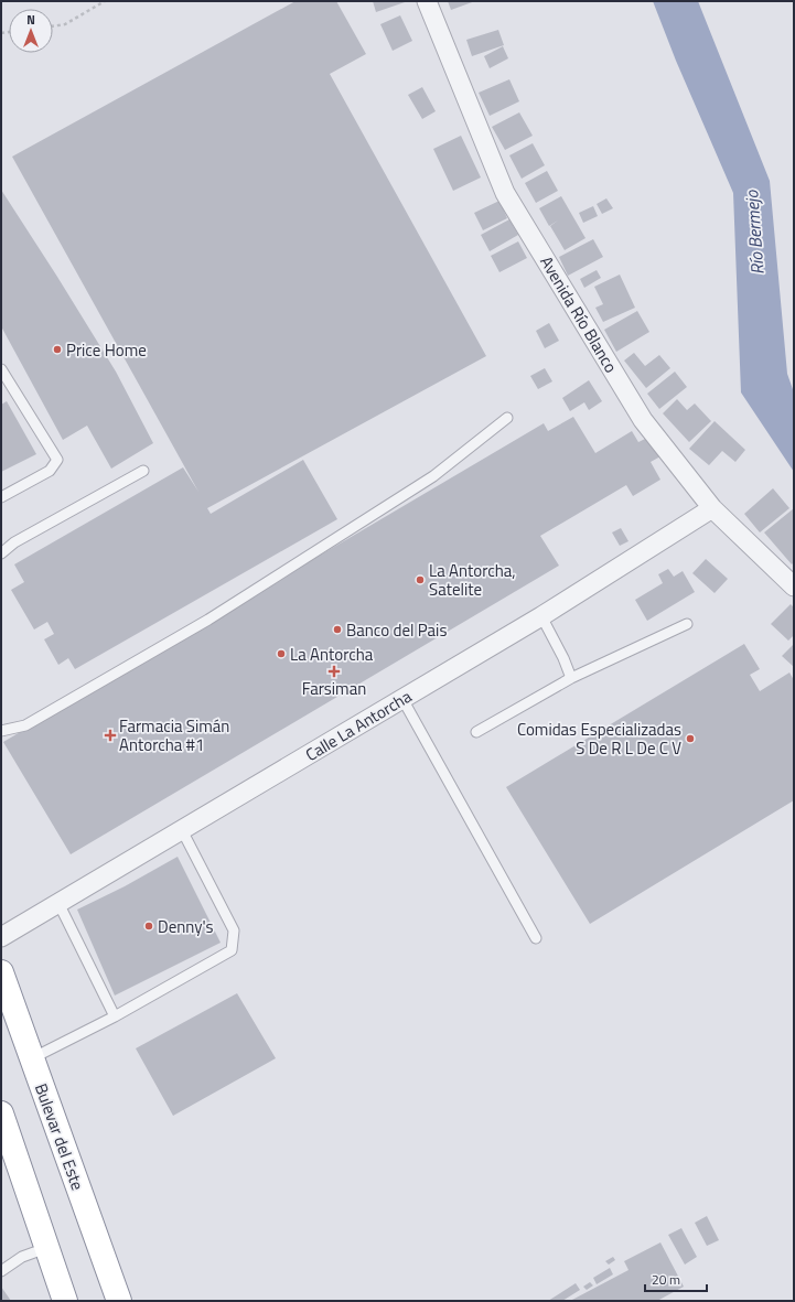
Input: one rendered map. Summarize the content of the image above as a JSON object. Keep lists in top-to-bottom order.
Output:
{
  "streets": {
    "highway": ["Bulevar del Este"],
    "street": ["Avenida Río Blanco", "Calle La Antorcha"]
  },
  "crossings": [
    ["Avenida Río Blanco", "Calle La Antorcha"]
  ],
  "water": ["Río Bermejo"],
  "places": {
    "other": [
      "Price Home",
      "La Antorcha, Satelite",
      "Banco del Pais",
      "La Antorcha",
      "Comidas Especializadas S De R L De C V",
      "Denny's"
    ],
    "health": ["Farsiman", "Farmacia Simán Antorcha #1"]
  },
  "scale_bar": "20 m",
  "north": "top"
}
